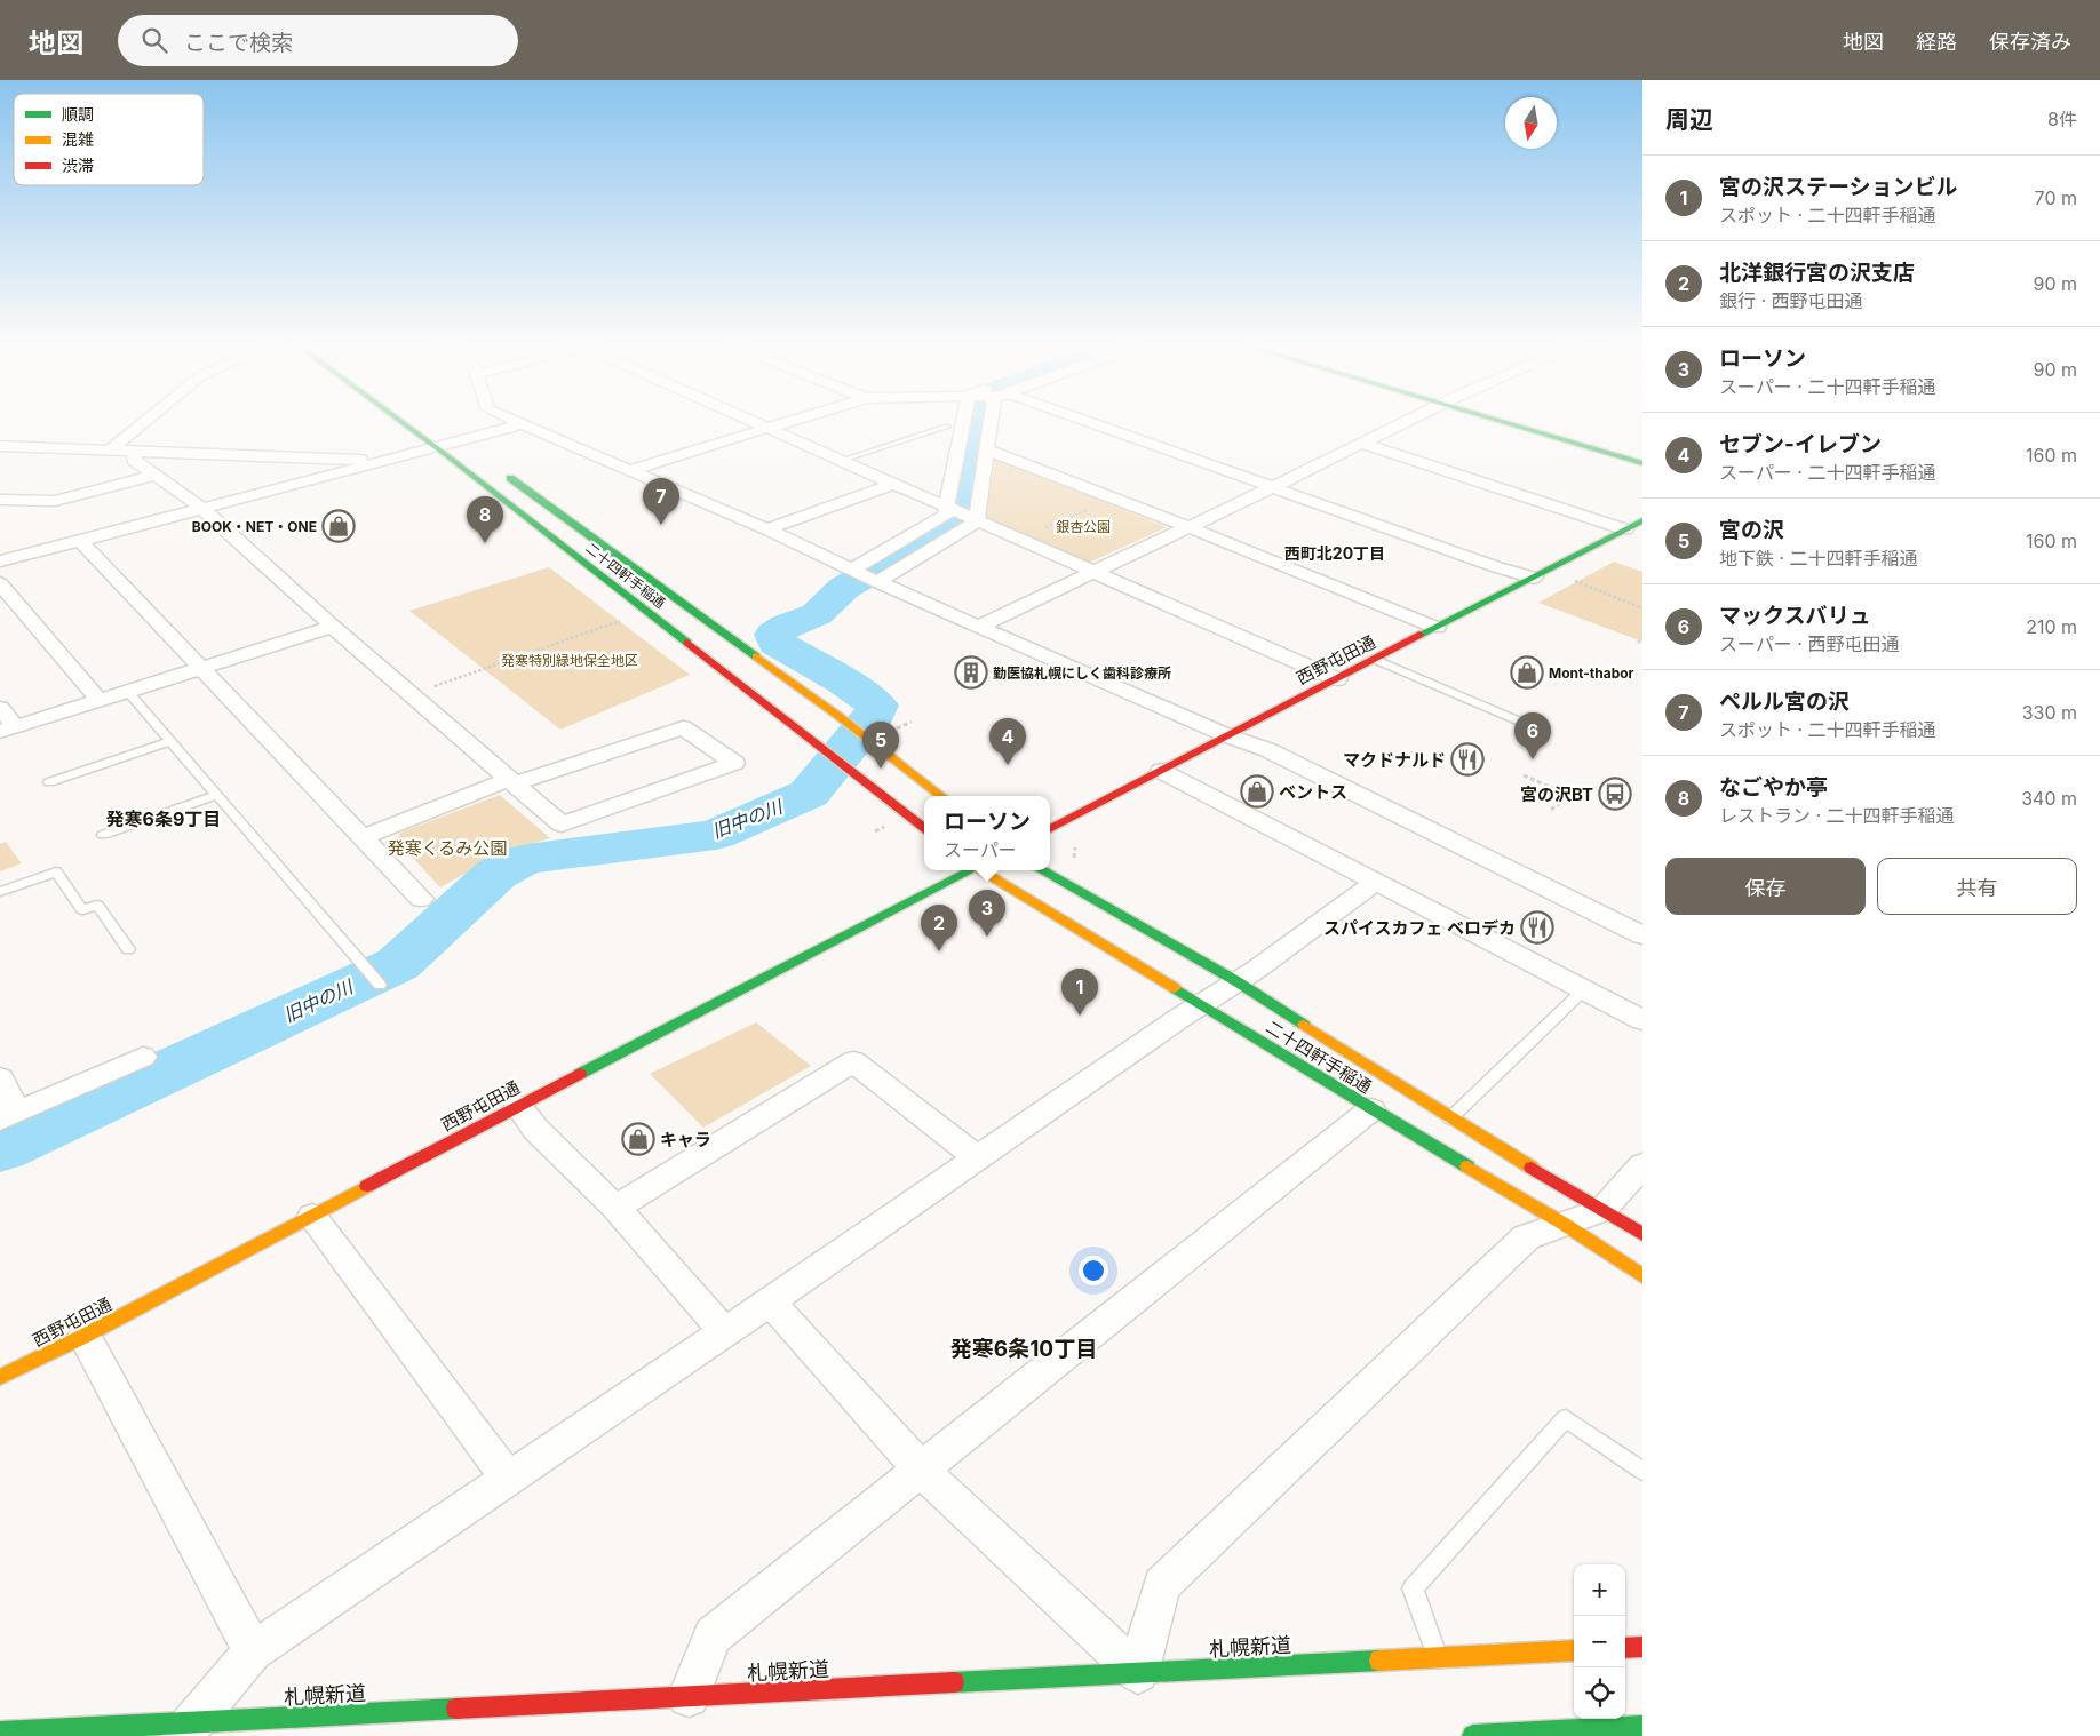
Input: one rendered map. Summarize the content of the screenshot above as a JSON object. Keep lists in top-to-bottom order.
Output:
{
  "streets": {
    "main road": ["二十四軒手稲通", "西野屯田通", "札幌新道"]
  },
  "districts": ["西町北20丁目", "発寒6条9丁目", "発寒6条10丁目"],
  "water": ["旧中の川"],
  "parks": ["銀杏公園", "発寒特別緑地保全地区", "発寒くるみ公園"],
  "places": {
    "shop": [
      "BOOK・NET・ONE",
      "Mont-thabor",
      "ベントス",
      "キャラ"
    ],
    "building": ["勤医協札幌にしく歯科診療所"],
    "restaurant": ["マクドナルド", "スパイスカフェ ベロデカ"],
    "bus stop": ["宮の沢BT"]
  },
  "legend": ["順調", "混雑", "渋滞"],
  "north": "bottom",
  "page": {
    "header": "地図",
    "search": "ここで検索",
    "nav": ["地図", "経路", "保存済み"],
    "heading": ["周辺", "8件"],
    "list": [
      {
        "mark": "1",
        "name": "宮の沢ステーションビル",
        "note": "スポット · 二十四軒手稲通",
        "value": "70 m"
      },
      {
        "mark": "2",
        "name": "北洋銀行宮の沢支店",
        "note": "銀行 · 西野屯田通",
        "value": "90 m"
      },
      {
        "mark": "3",
        "name": "ローソン",
        "note": "スーパー · 二十四軒手稲通",
        "value": "90 m"
      },
      {
        "mark": "4",
        "name": "セブン-イレブン",
        "note": "スーパー · 二十四軒手稲通",
        "value": "160 m"
      },
      {
        "mark": "5",
        "name": "宮の沢",
        "note": "地下鉄 · 二十四軒手稲通",
        "value": "160 m"
      },
      {
        "mark": "6",
        "name": "マックスバリュ",
        "note": "スーパー · 西野屯田通",
        "value": "210 m"
      },
      {
        "mark": "7",
        "name": "ペルル宮の沢",
        "note": "スポット · 二十四軒手稲通",
        "value": "330 m"
      },
      {
        "mark": "8",
        "name": "なごやか亭",
        "note": "レストラン · 二十四軒手稲通",
        "value": "340 m"
      }
    ],
    "pins": [
      "7",
      "8",
      "6",
      "4",
      "5",
      "3",
      "2",
      "1"
    ],
    "popup": ["ローソン", "スーパー"],
    "buttons": ["保存", "共有"],
    "map_buttons": ["+", "−"]
  }
}
